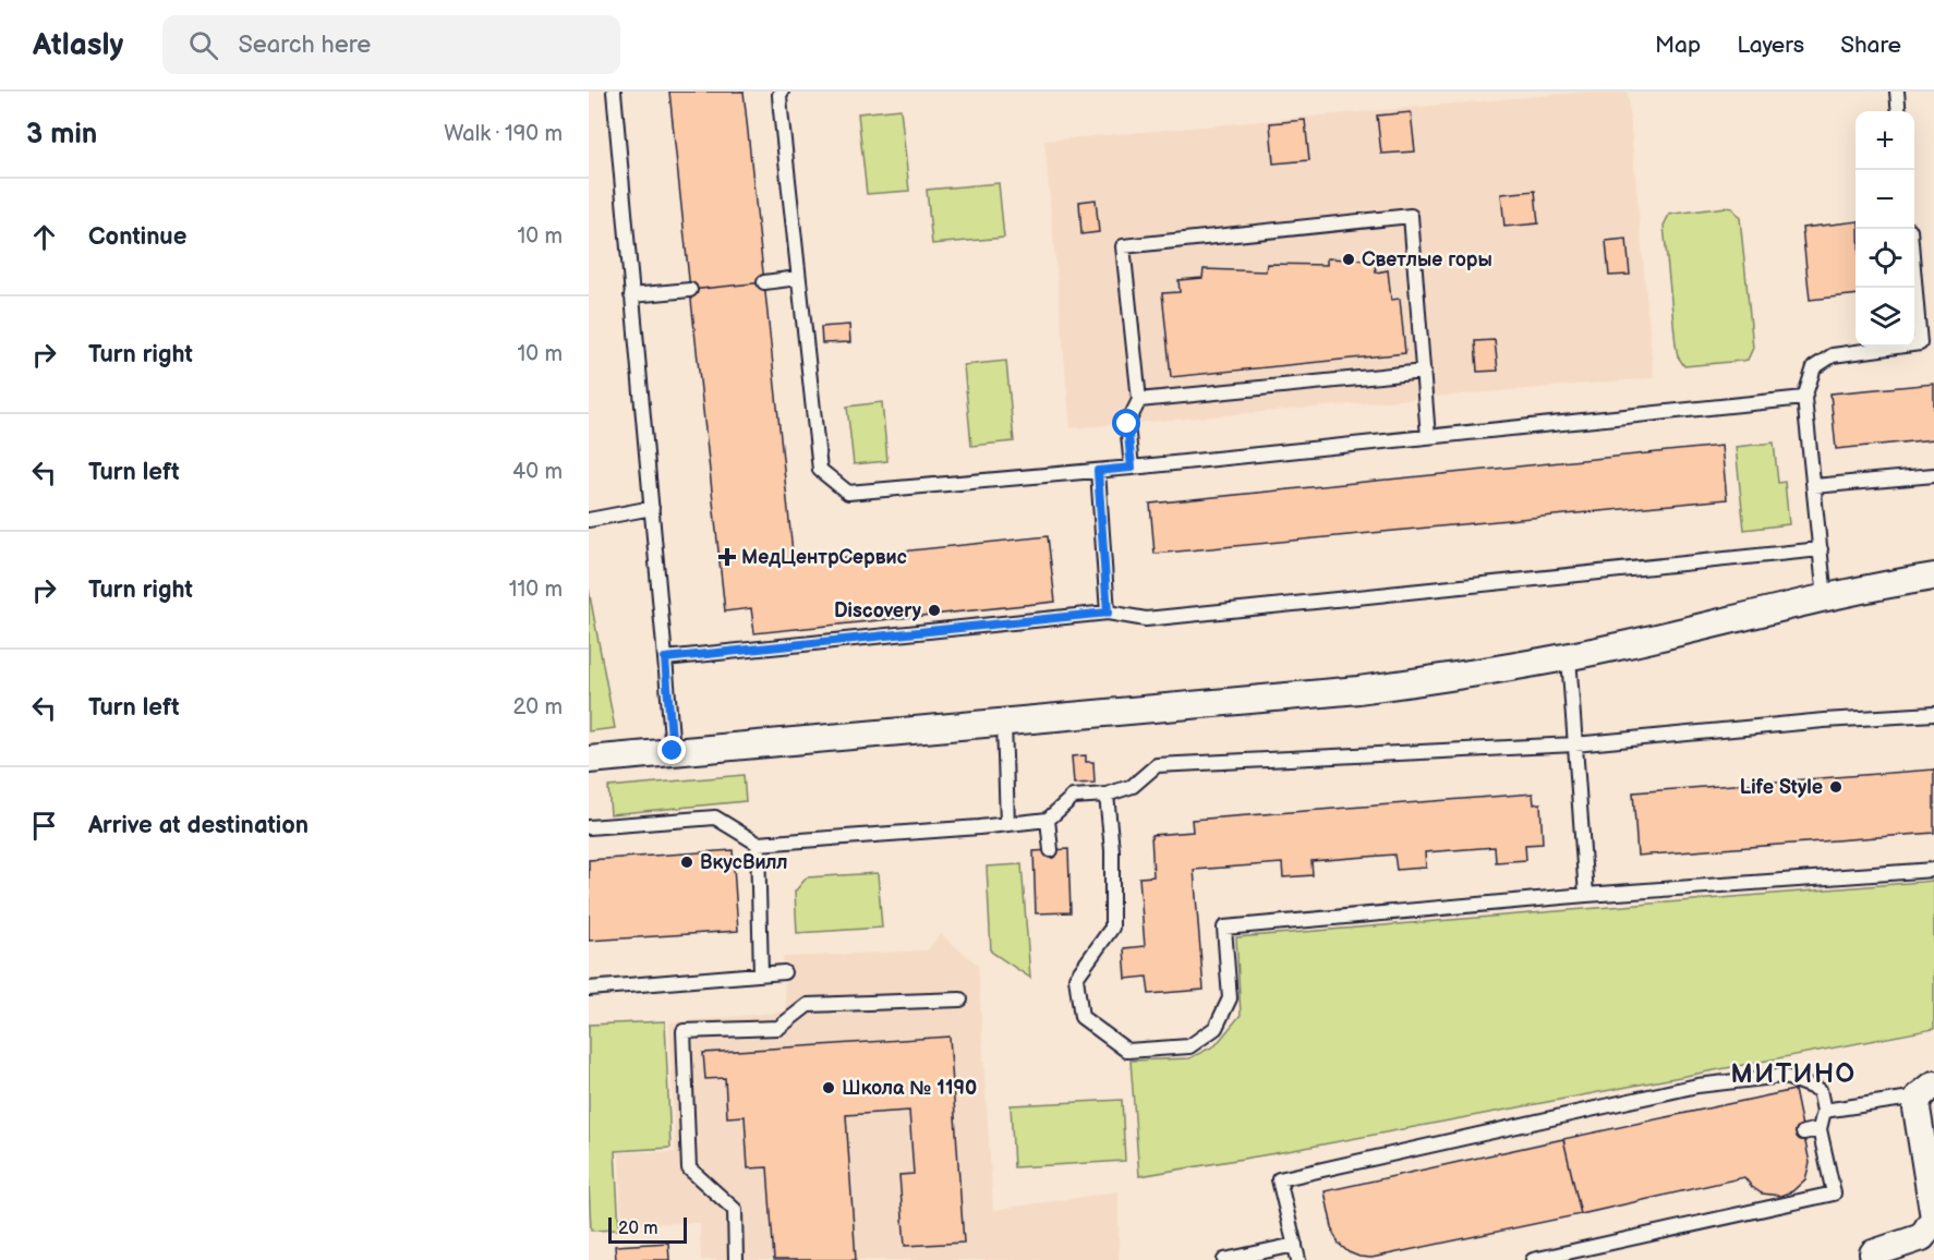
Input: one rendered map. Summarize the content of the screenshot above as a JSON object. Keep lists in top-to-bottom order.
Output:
{
  "districts": ["МИТИНО"],
  "places": {
    "other": [
      "Светлые горы",
      "Discovery",
      "Life Style",
      "ВкусВилл",
      "Школа № 1190"
    ],
    "health": ["МедЦентрСервис"]
  },
  "scale_bar": "20 m",
  "page": {
    "header": "Atlasly",
    "search": "Search here",
    "nav": ["Map", "Layers", "Share"],
    "heading": ["3 min", "Walk · 190 m"],
    "map_buttons": ["+", "−"],
    "list": [
      ["Continue", "10 m"],
      ["Turn right", "10 m"],
      ["Turn left", "40 m"],
      ["Turn right", "110 m"],
      ["Turn left", "20 m"],
      "Arrive at destination"
    ],
    "scale": "20 m"
  }
}
